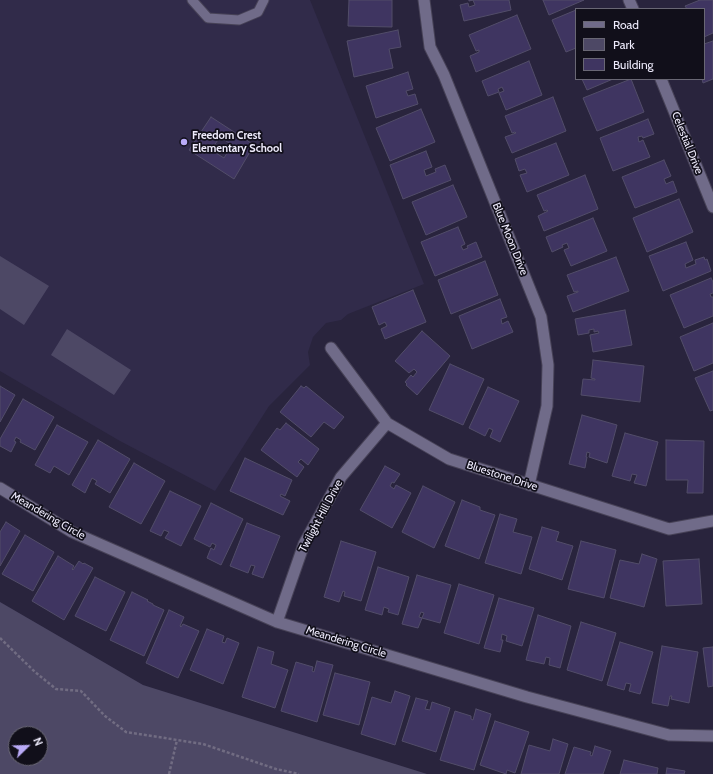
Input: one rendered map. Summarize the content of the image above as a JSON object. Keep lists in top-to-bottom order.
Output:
{
  "streets": {
    "street": [
      "Celestial Drive",
      "Blue Moon Drive",
      "Bluestone Drive",
      "Meandering Circle",
      "Twilight Hill Drive"
    ]
  },
  "crossings": [
    ["Blue Moon Drive", "Bluestone Drive"],
    ["Bluestone Drive", "Twilight Hill Drive"],
    ["Meandering Circle", "Twilight Hill Drive"]
  ],
  "places": ["Freedom Crest Elementary School"],
  "legend": ["Road", "Park", "Building"],
  "north": "top right"
}
